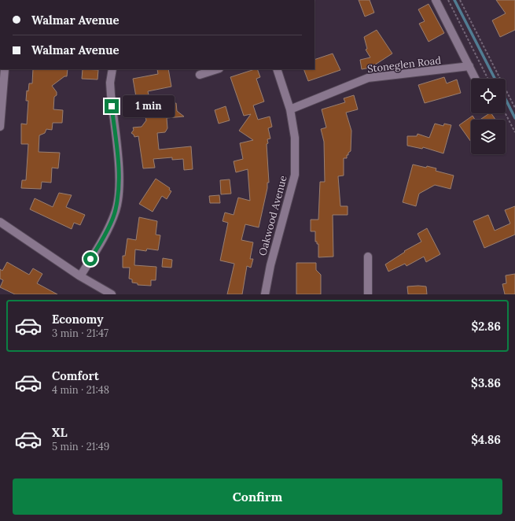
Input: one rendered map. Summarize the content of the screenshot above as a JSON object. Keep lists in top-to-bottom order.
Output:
{
  "streets": {
    "street": ["Stoneglen Road", "Oakwood Avenue"]
  },
  "crossings": [
    ["Stoneglen Road", "Oakwood Avenue"]
  ],
  "page": {
    "banner": ["Walmar Avenue", "Walmar Avenue"],
    "bubble": "1 min",
    "list": [
      {
        "name": "Economy",
        "note": "3 min · 21:47",
        "value": "$2.86"
      },
      {
        "name": "Comfort",
        "note": "4 min · 21:48",
        "value": "$3.86"
      },
      {
        "name": "XL",
        "note": "5 min · 21:49",
        "value": "$4.86"
      }
    ],
    "buttons": "Confirm"
  }
}
